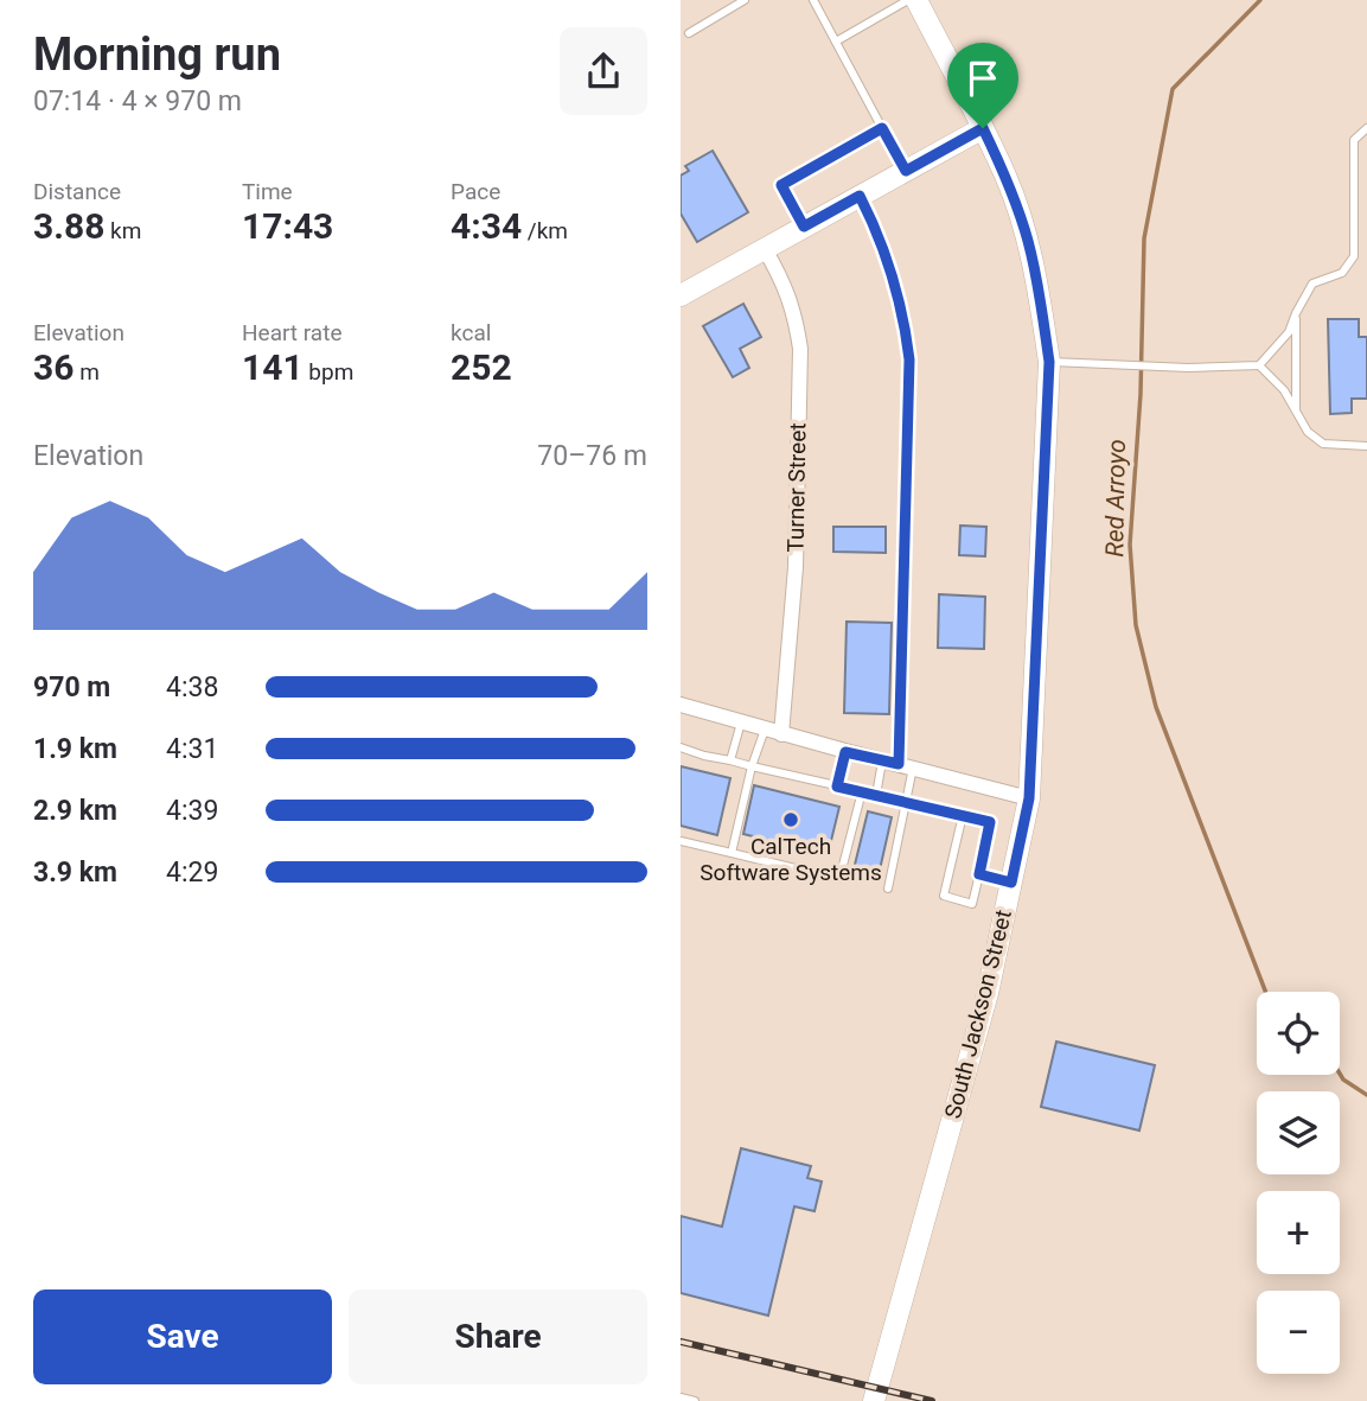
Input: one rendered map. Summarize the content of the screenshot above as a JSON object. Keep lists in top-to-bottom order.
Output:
{
  "streets": {
    "main road": ["South Jackson Street"],
    "street": ["Turner Street"]
  },
  "water": ["Red Arroyo"],
  "places": ["CalTech Software Systems"],
  "page": {
    "heading": ["Morning run", "07:14 · 4 × 970 m"],
    "stats": [
      ["Distance", "3.88 km"],
      ["Time", "17:43"],
      ["Pace", "4:34 /km"],
      ["Elevation", "36 m"],
      ["Heart rate", "141 bpm"],
      ["kcal", "252"]
    ],
    "chart": ["Elevation", "70–76 m"],
    "list": [
      {
        "name": "970 m",
        "note": "4:38"
      },
      {
        "name": "1.9 km",
        "note": "4:31"
      },
      {
        "name": "2.9 km",
        "note": "4:39"
      },
      {
        "name": "3.9 km",
        "note": "4:29"
      }
    ],
    "map_buttons": ["+", "−"],
    "buttons": ["Save", "Share"]
  }
}
